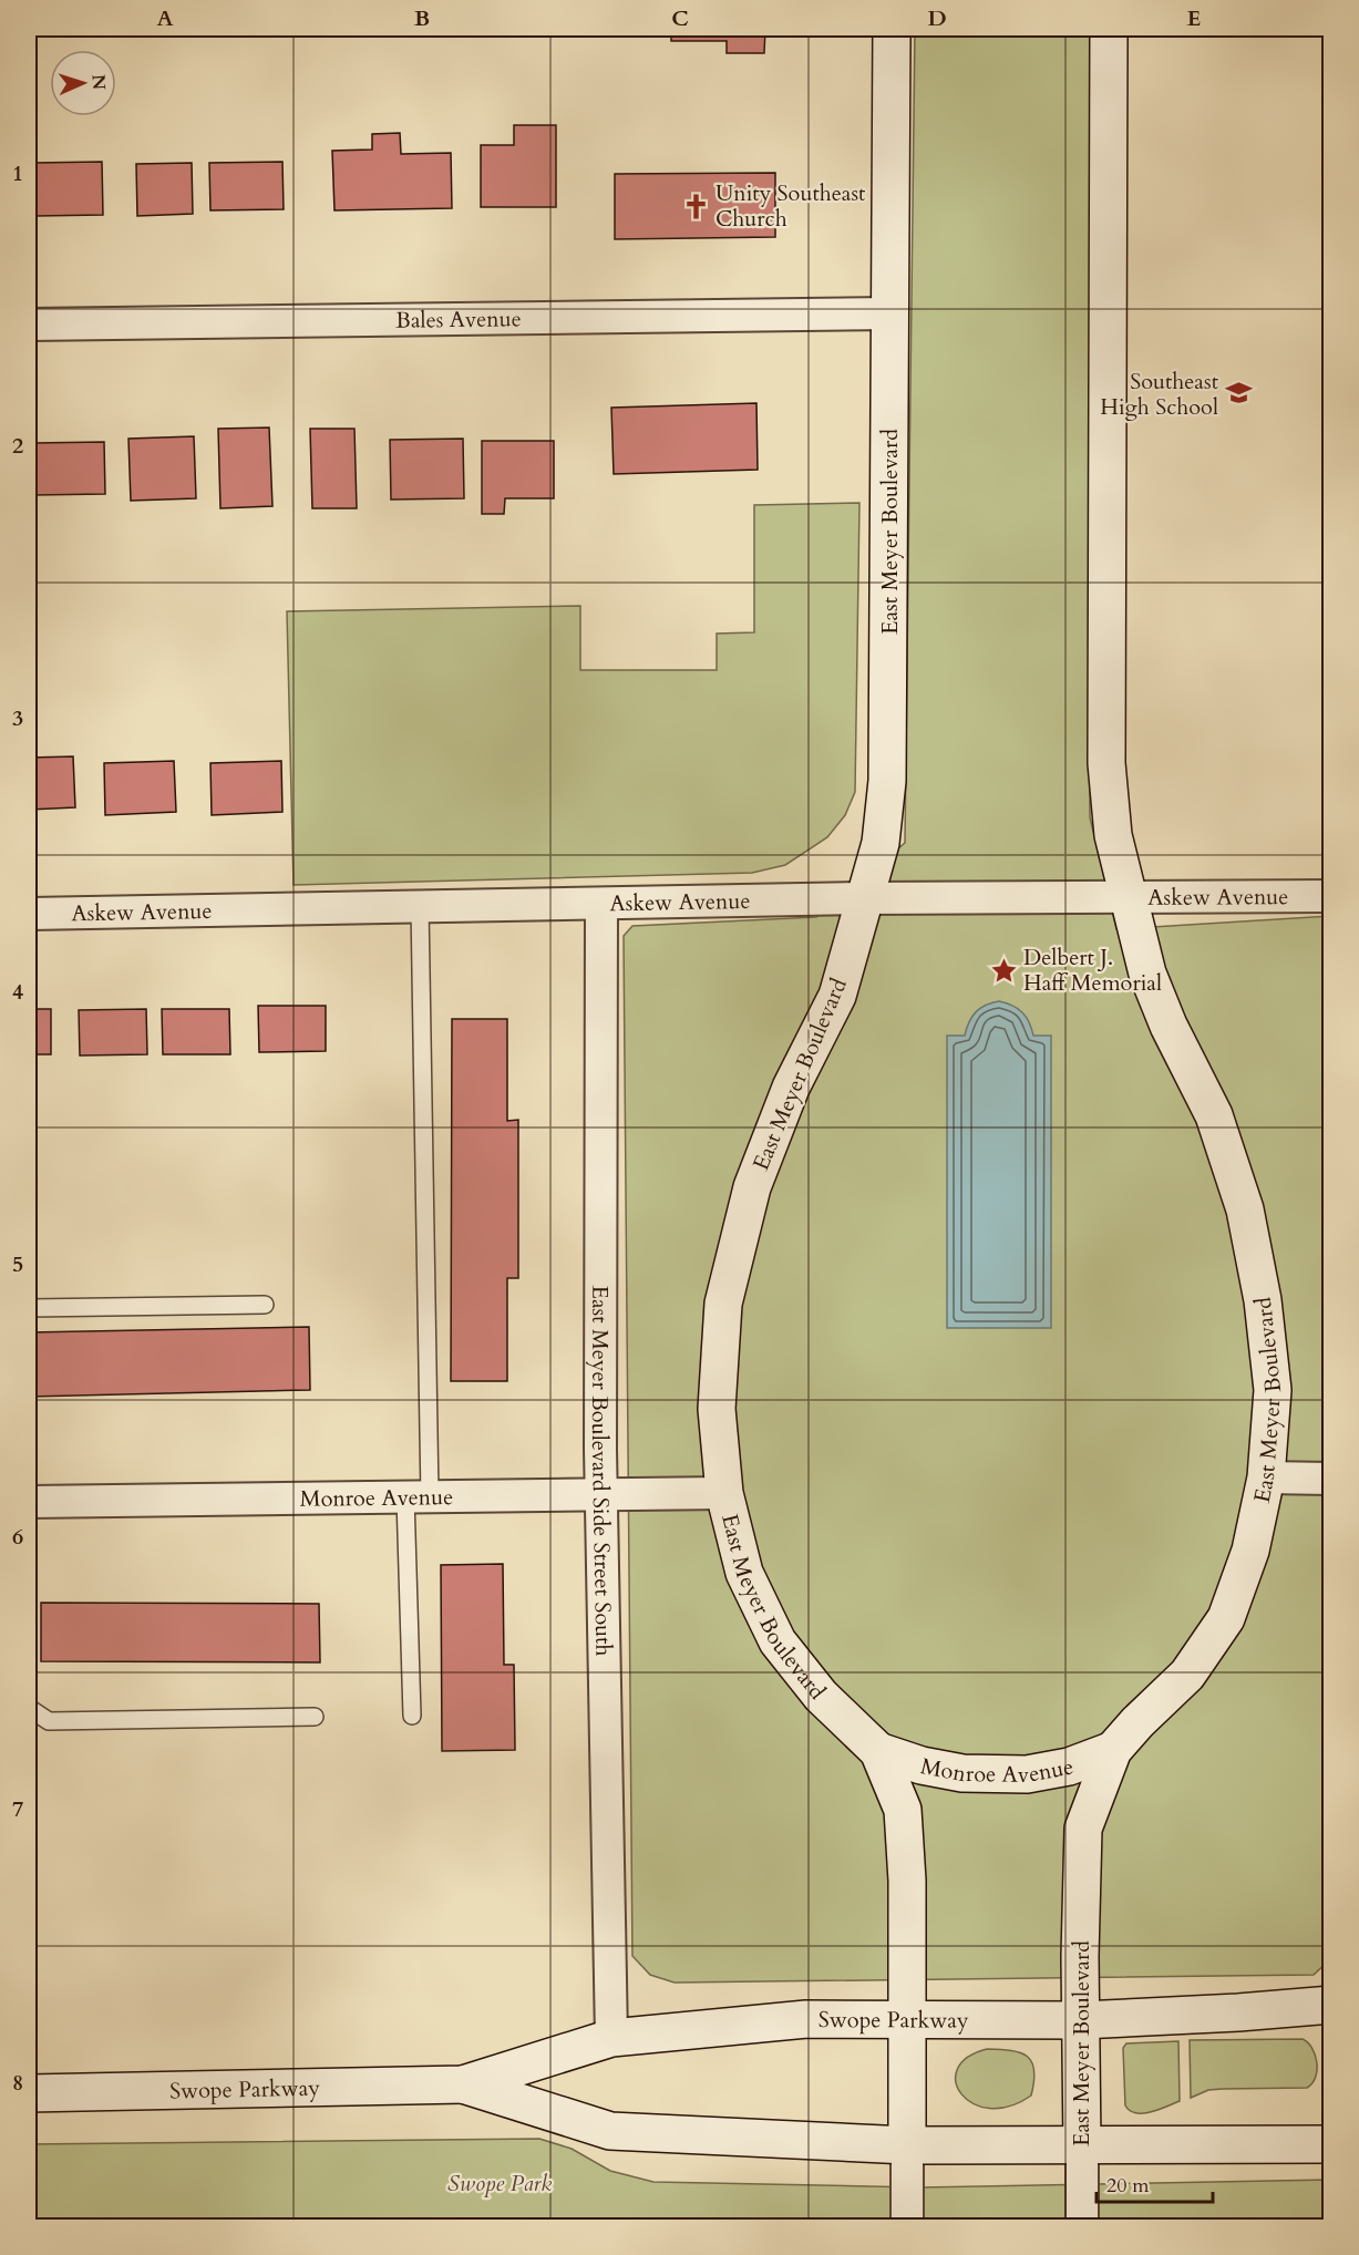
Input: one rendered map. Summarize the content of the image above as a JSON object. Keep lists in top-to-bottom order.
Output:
{
  "streets": {
    "main road": ["East Meyer Boulevard", "Monroe Avenue", "Swope Parkway"],
    "street": ["Bales Avenue", "Askew Avenue", "East Meyer Boulevard Side Street South"]
  },
  "crossings": [
    ["Bales Avenue", "East Meyer Boulevard"],
    ["East Meyer Boulevard", "Askew Avenue"],
    ["East Meyer Boulevard", "Monroe Avenue"],
    ["East Meyer Boulevard", "Swope Parkway"],
    ["Askew Avenue", "East Meyer Boulevard Side Street South"],
    ["East Meyer Boulevard Side Street South", "Monroe Avenue"],
    ["East Meyer Boulevard Side Street South", "Swope Parkway"]
  ],
  "parks": ["Swope Park"],
  "places": {
    "church": ["Unity Southeast Church"],
    "school or university": ["Southeast High School"],
    "place": ["Delbert J. Haff Memorial"]
  },
  "scale_bar": "20 m",
  "north": "right",
  "grid": {
    "columns": [
      "A",
      "B",
      "C",
      "D",
      "E"
    ],
    "rows": [
      "1",
      "2",
      "3",
      "4",
      "5",
      "6",
      "7",
      "8"
    ]
  }
}
